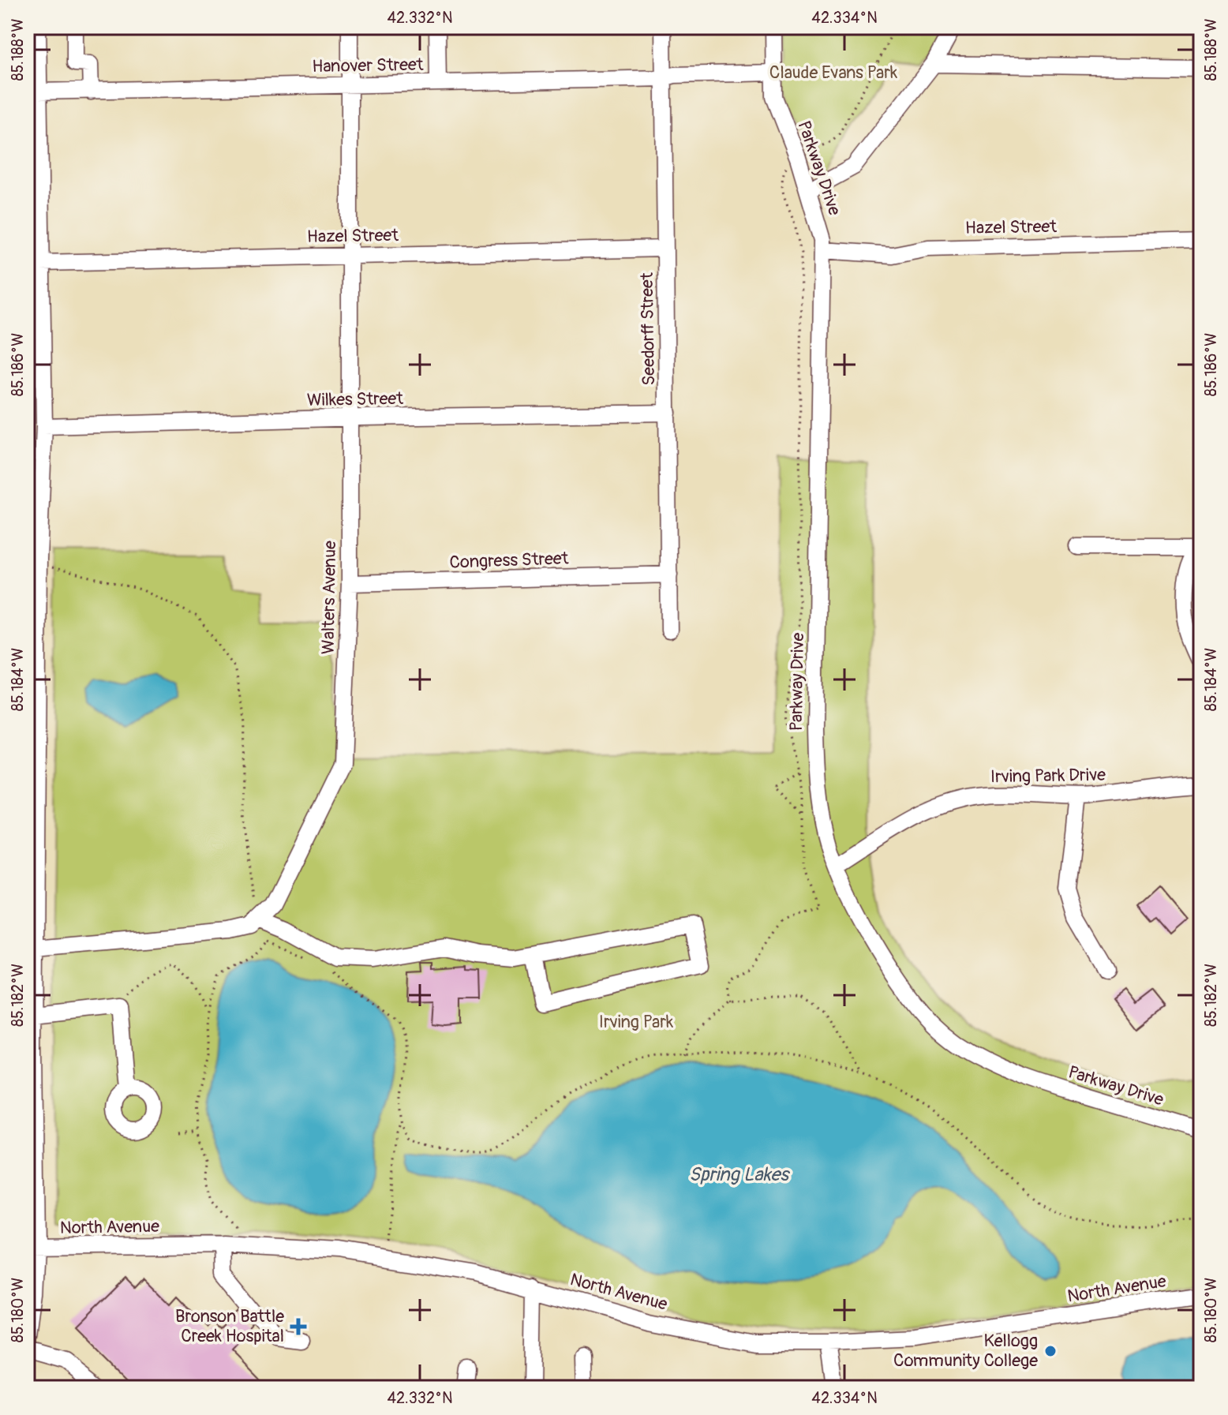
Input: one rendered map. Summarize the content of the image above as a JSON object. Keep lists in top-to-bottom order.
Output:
{
  "streets": {
    "street": [
      "Hanover Street",
      "Parkway Drive",
      "Hazel Street",
      "Seedorff Street",
      "Wilkes Street",
      "Congress Street",
      "Walters Avenue",
      "Irving Park Drive",
      "North Avenue"
    ]
  },
  "crossings": [
    ["Hanover Street", "Parkway Drive"],
    ["Hanover Street", "Seedorff Street"],
    ["Hanover Street", "Walters Avenue"],
    ["Parkway Drive", "Hazel Street"],
    ["Parkway Drive", "Irving Park Drive"],
    ["Hazel Street", "Seedorff Street"],
    ["Hazel Street", "Walters Avenue"],
    ["Seedorff Street", "Wilkes Street"],
    ["Seedorff Street", "Congress Street"],
    ["Wilkes Street", "Walters Avenue"],
    ["Congress Street", "Walters Avenue"]
  ],
  "water": ["Spring Lakes"],
  "parks": ["Claude Evans Park", "Irving Park"],
  "places": {
    "health": ["Bronson Battle Creek Hospital"],
    "other": ["Kellogg Community College"]
  },
  "coordinates": [
    "42.332°N",
    "42.334°N",
    "85.188°W",
    "85.186°W",
    "85.184°W",
    "85.182°W",
    "85.180°W"
  ]
}
